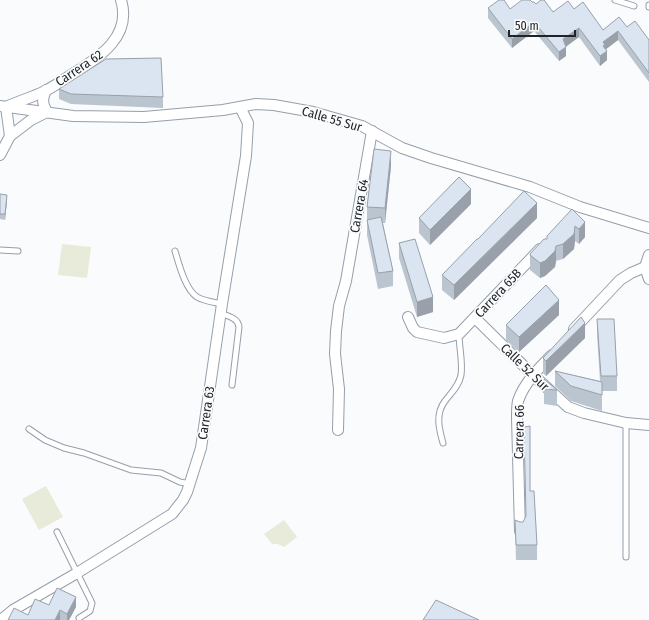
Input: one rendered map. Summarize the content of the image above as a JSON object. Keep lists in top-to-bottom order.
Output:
{
  "streets": {
    "street": [
      "Carrera 62",
      "Calle 55 Sur",
      "Carrera 64",
      "Carrera 65B",
      "Calle 52 Sur",
      "Carrera 63",
      "Carrera 66"
    ]
  },
  "crossings": [
    ["Carrera 62", "Calle 55 Sur"],
    ["Calle 55 Sur", "Carrera 64"],
    ["Calle 55 Sur", "Carrera 63"],
    ["Carrera 65B", "Calle 52 Sur"],
    ["Calle 52 Sur", "Carrera 66"]
  ],
  "scale_bar": "50 m"
}
